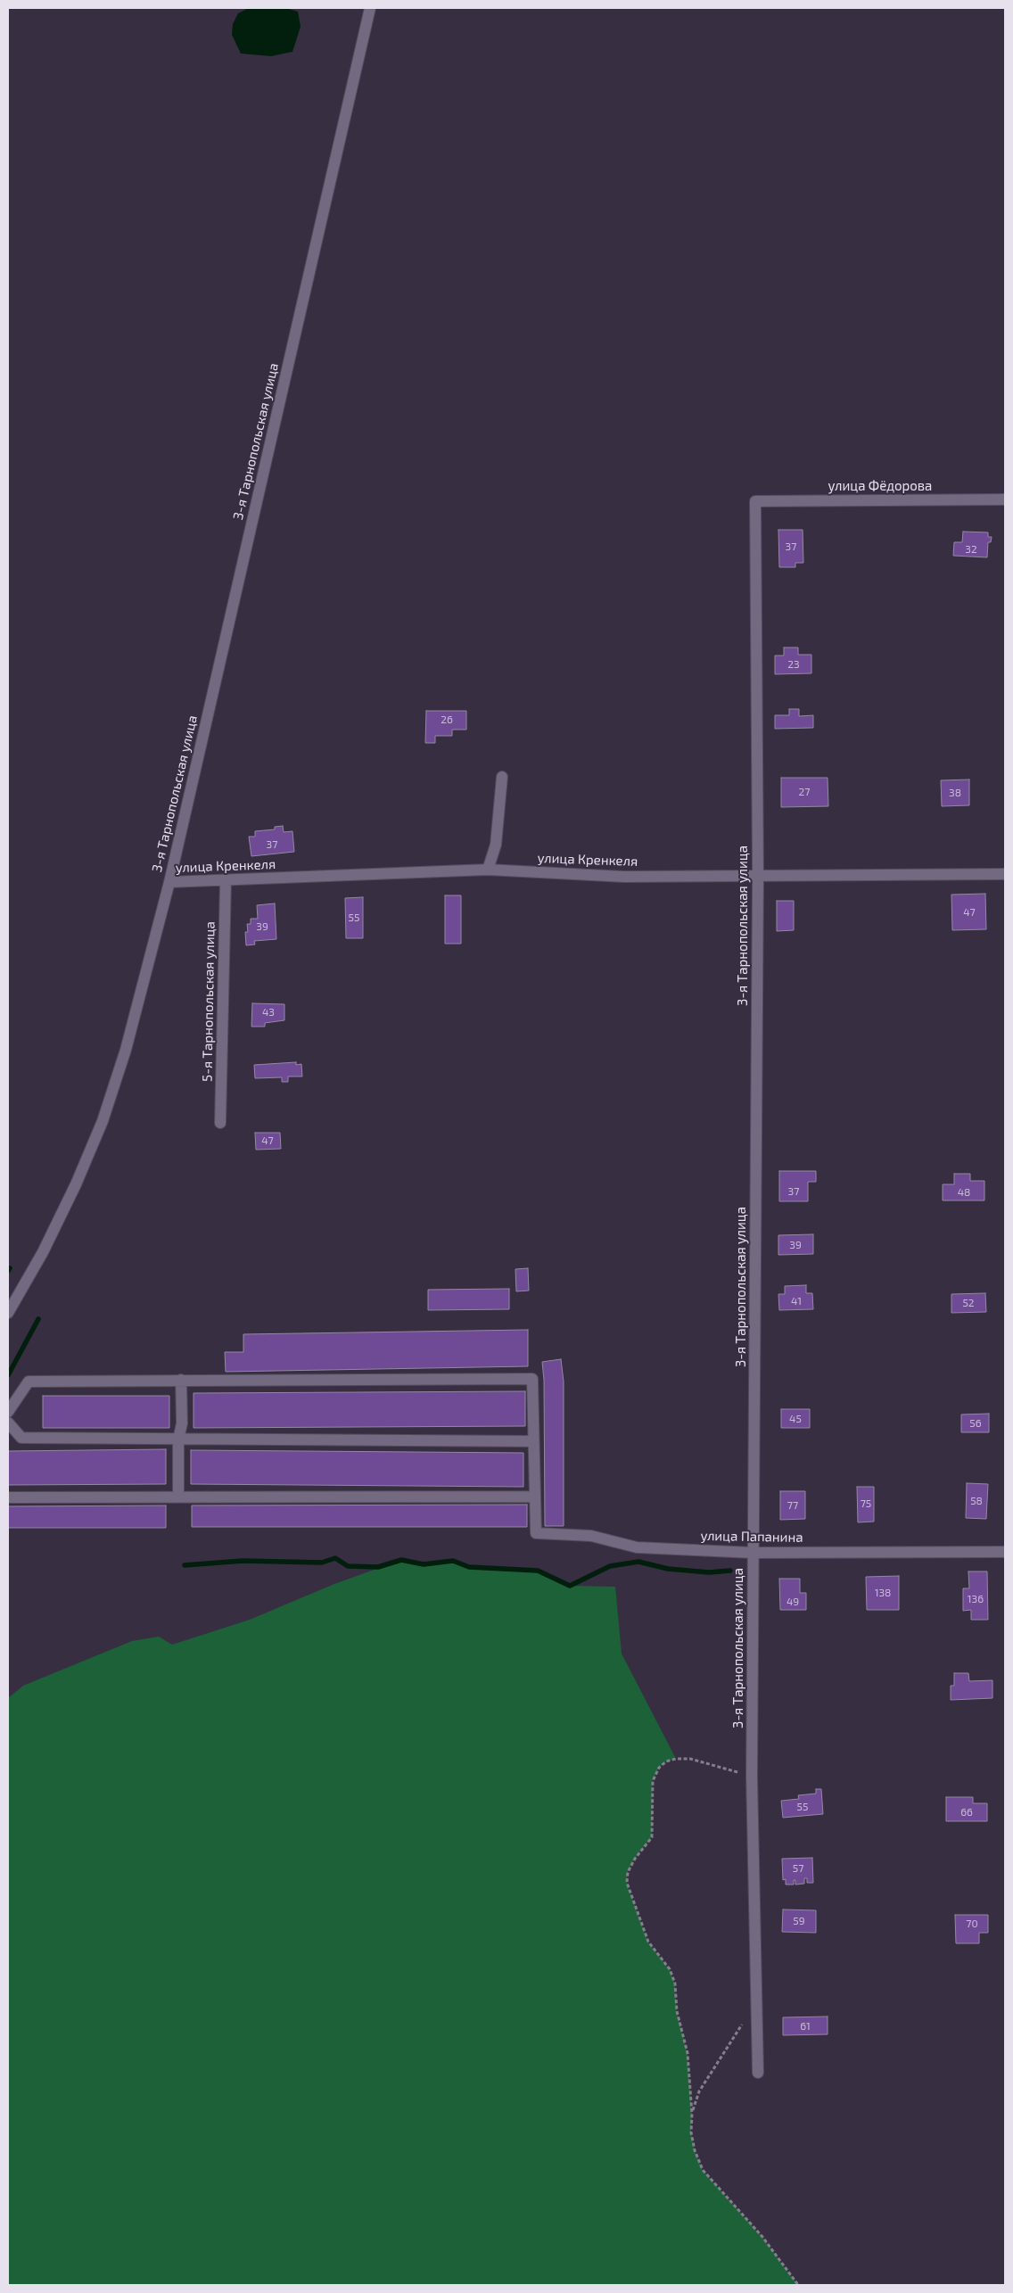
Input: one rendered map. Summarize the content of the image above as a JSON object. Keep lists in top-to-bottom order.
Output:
{
  "streets": {
    "street": [
      "3-я Тарнопольская улица",
      "улица Фёдорова",
      "улица Кренкеля",
      "5-я Тарнопольская улица",
      "улица Папанина"
    ]
  },
  "crossings": [
    ["3-я Тарнопольская улица", "улица Фёдорова"],
    ["3-я Тарнопольская улица", "улица Кренкеля"],
    ["3-я Тарнопольская улица", "улица Папанина"],
    ["улица Кренкеля", "5-я Тарнопольская улица"]
  ],
  "house_numbers": [
    "37",
    "32",
    "23",
    "26",
    "27",
    "38",
    "37",
    "47",
    "55",
    "39",
    "43",
    "47",
    "37",
    "48",
    "39",
    "41",
    "52",
    "45",
    "56",
    "58",
    "75",
    "77",
    "138",
    "136",
    "49",
    "55",
    "66",
    "57",
    "59",
    "70",
    "61"
  ]
}
